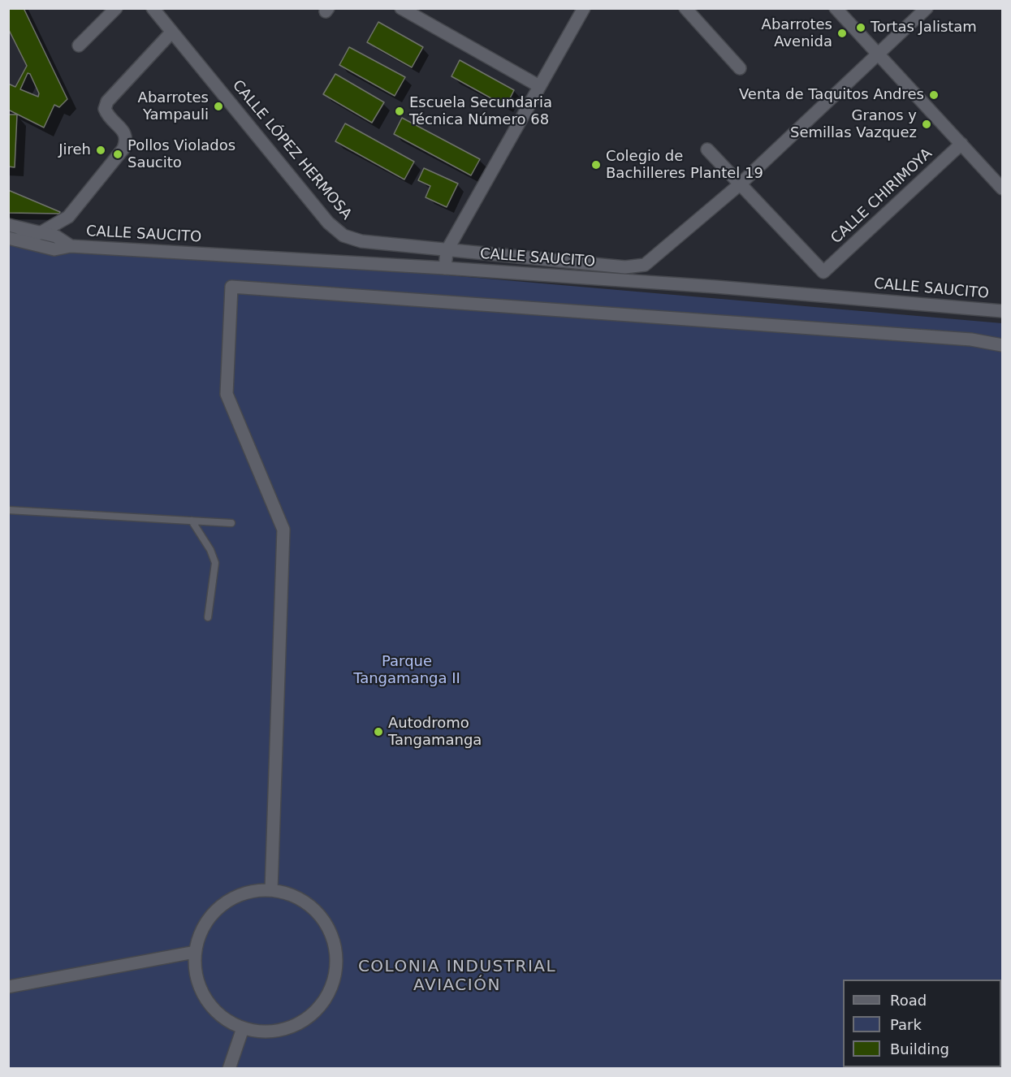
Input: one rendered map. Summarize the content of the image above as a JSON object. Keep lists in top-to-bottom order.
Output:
{
  "streets": {
    "street": ["CALLE LÓPEZ HERMOSA", "CALLE CHIRIMOYA", "CALLE SAUCITO"]
  },
  "crossings": [
    ["CALLE LÓPEZ HERMOSA", "CALLE CHIRIMOYA"],
    ["CALLE LÓPEZ HERMOSA", "CALLE SAUCITO"]
  ],
  "districts": ["COLONIA INDUSTRIAL AVIACIÓN"],
  "parks": ["Parque Tangamanga II"],
  "places": [
    "Tortas Jalistam",
    "Abarrotes Avenida",
    "Venta de Taquitos Andres",
    "Abarrotes Yampauli",
    "Escuela Secundaria Técnica Número 68",
    "Granos y Semillas Vazquez",
    "Jireh",
    "Pollos Violados Saucito",
    "Colegio de Bachilleres Plantel 19",
    "Autodromo Tangamanga"
  ],
  "legend": ["Road", "Park", "Building"]
}
